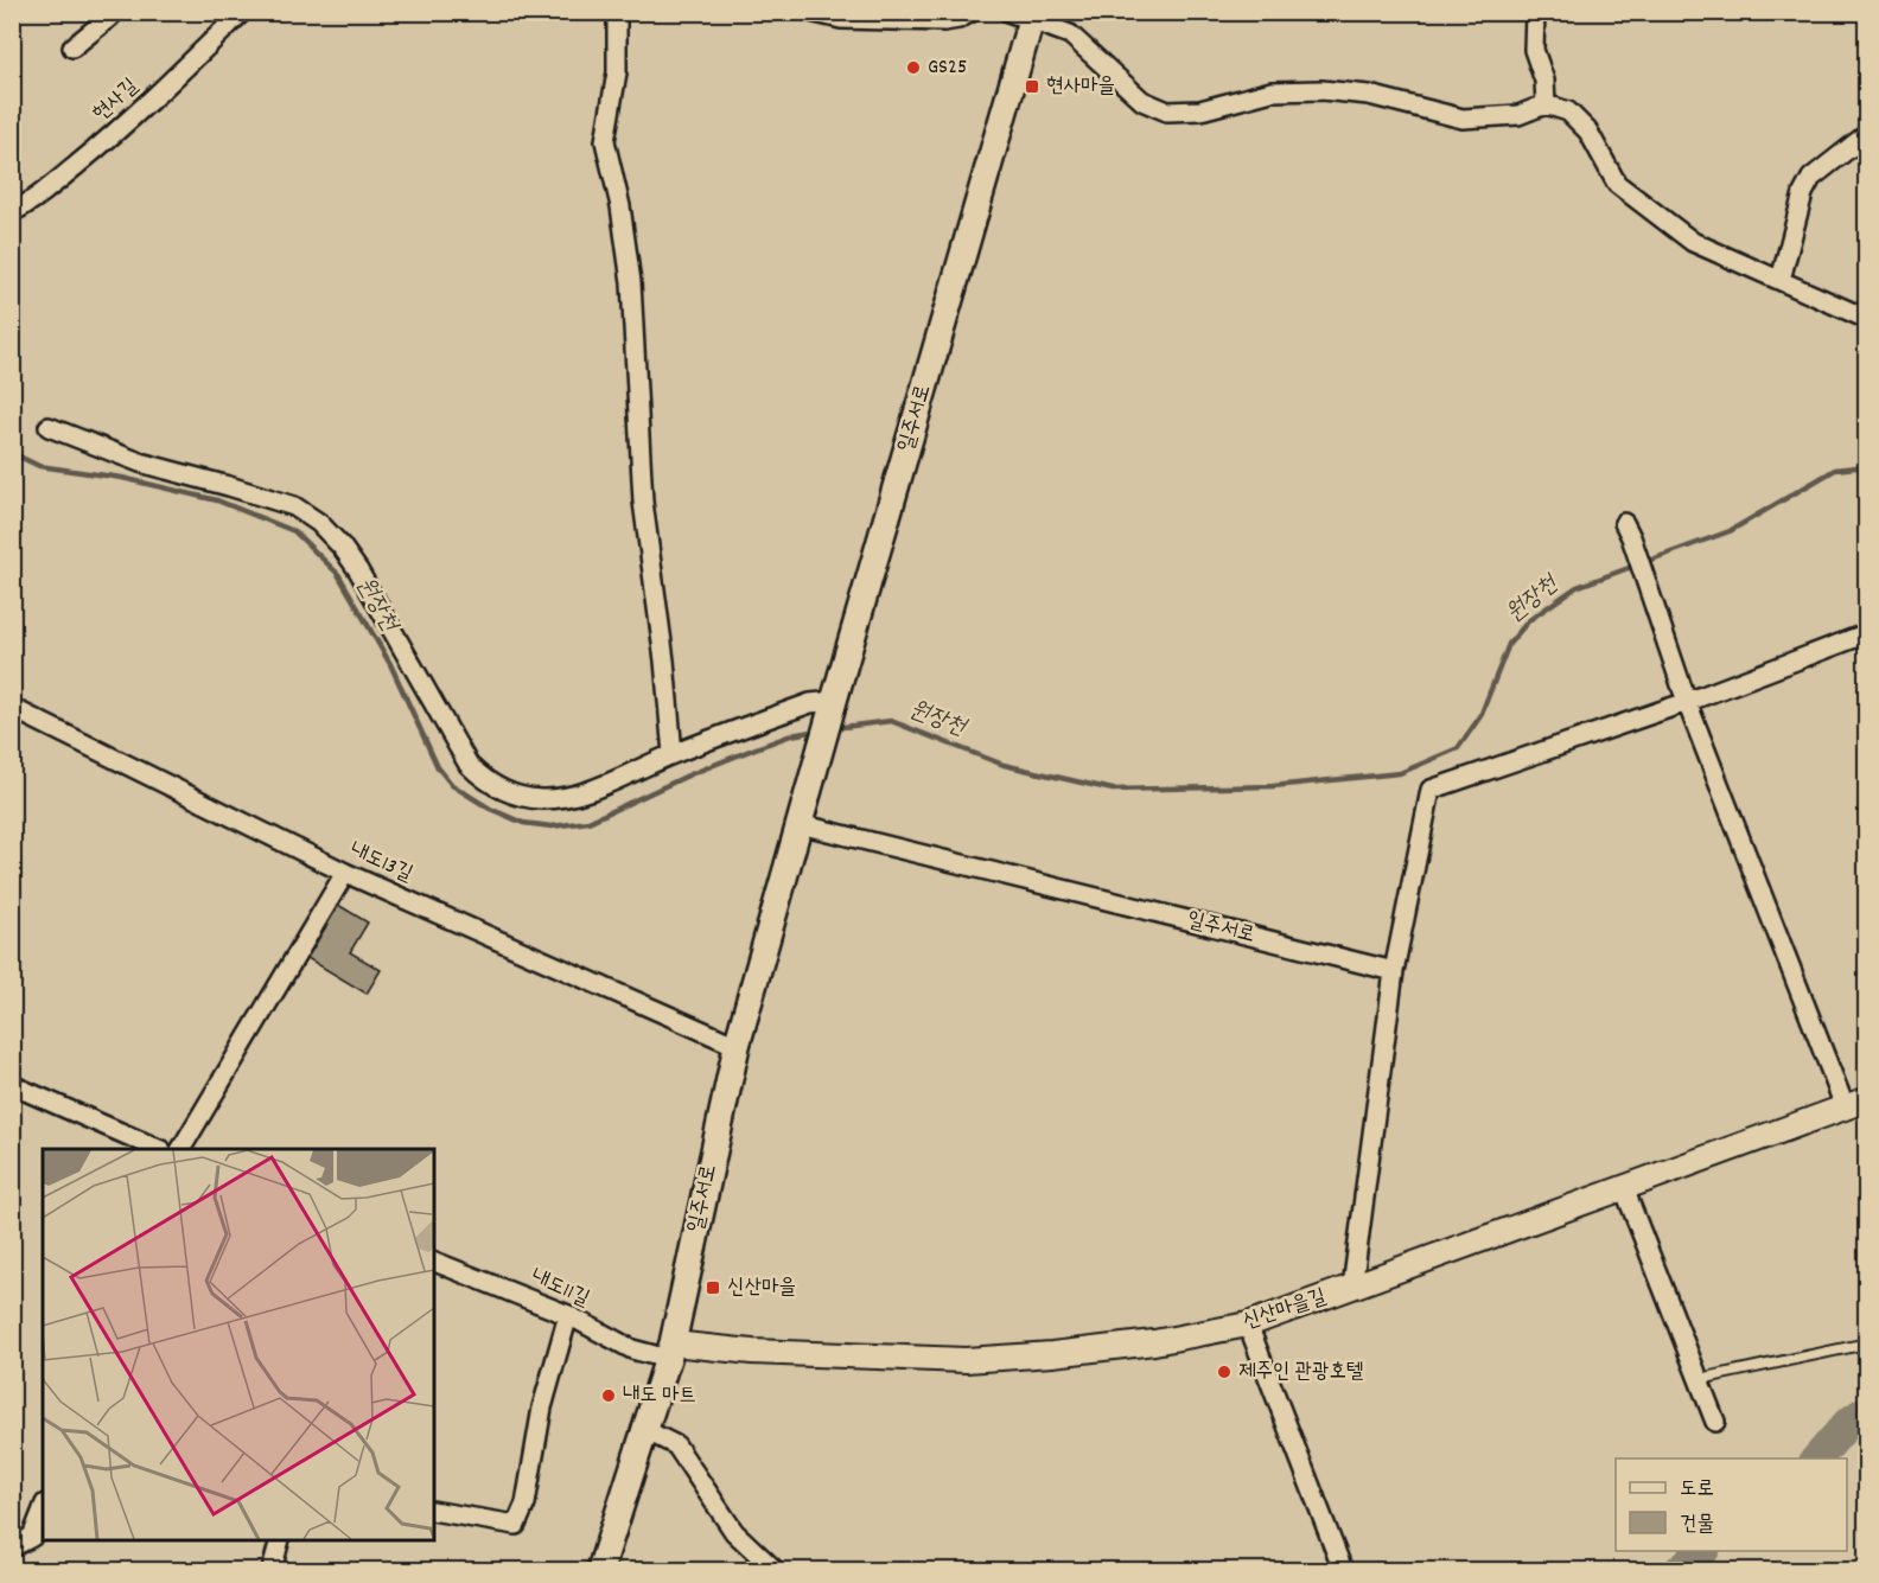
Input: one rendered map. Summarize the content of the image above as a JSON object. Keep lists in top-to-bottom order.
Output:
{
  "streets": {
    "main road": ["일주서로"],
    "street": [
      "현사길",
      "내도13길",
      "내도11길",
      "신산마을길"
    ]
  },
  "crossings": [
    ["일주서로", "내도13길"],
    ["일주서로", "내도11길"],
    ["일주서로", "신산마을길"],
    ["내도11길", "신산마을길"]
  ],
  "water": ["원장천"],
  "places": {
    "other": ["GS25", "제주인 관광호텔", "내도 마트"],
    "transit": ["현사마을", "신산마을"]
  },
  "legend": ["도로", "건물"]
}
